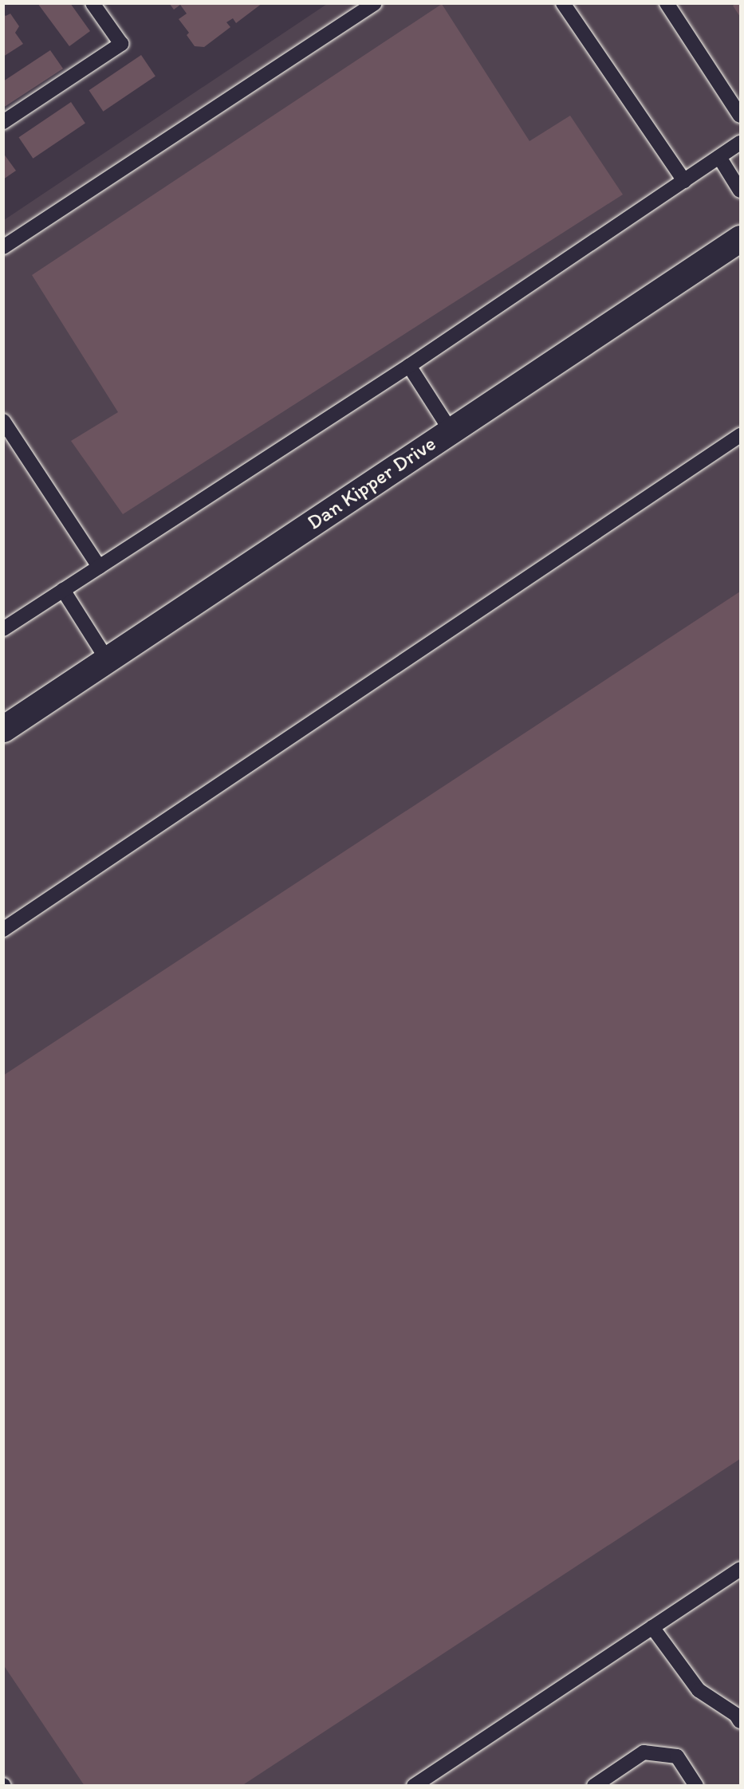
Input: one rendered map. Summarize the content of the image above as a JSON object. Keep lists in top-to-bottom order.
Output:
{
  "streets": {
    "street": ["Dan Kipper Drive"]
  }
}
